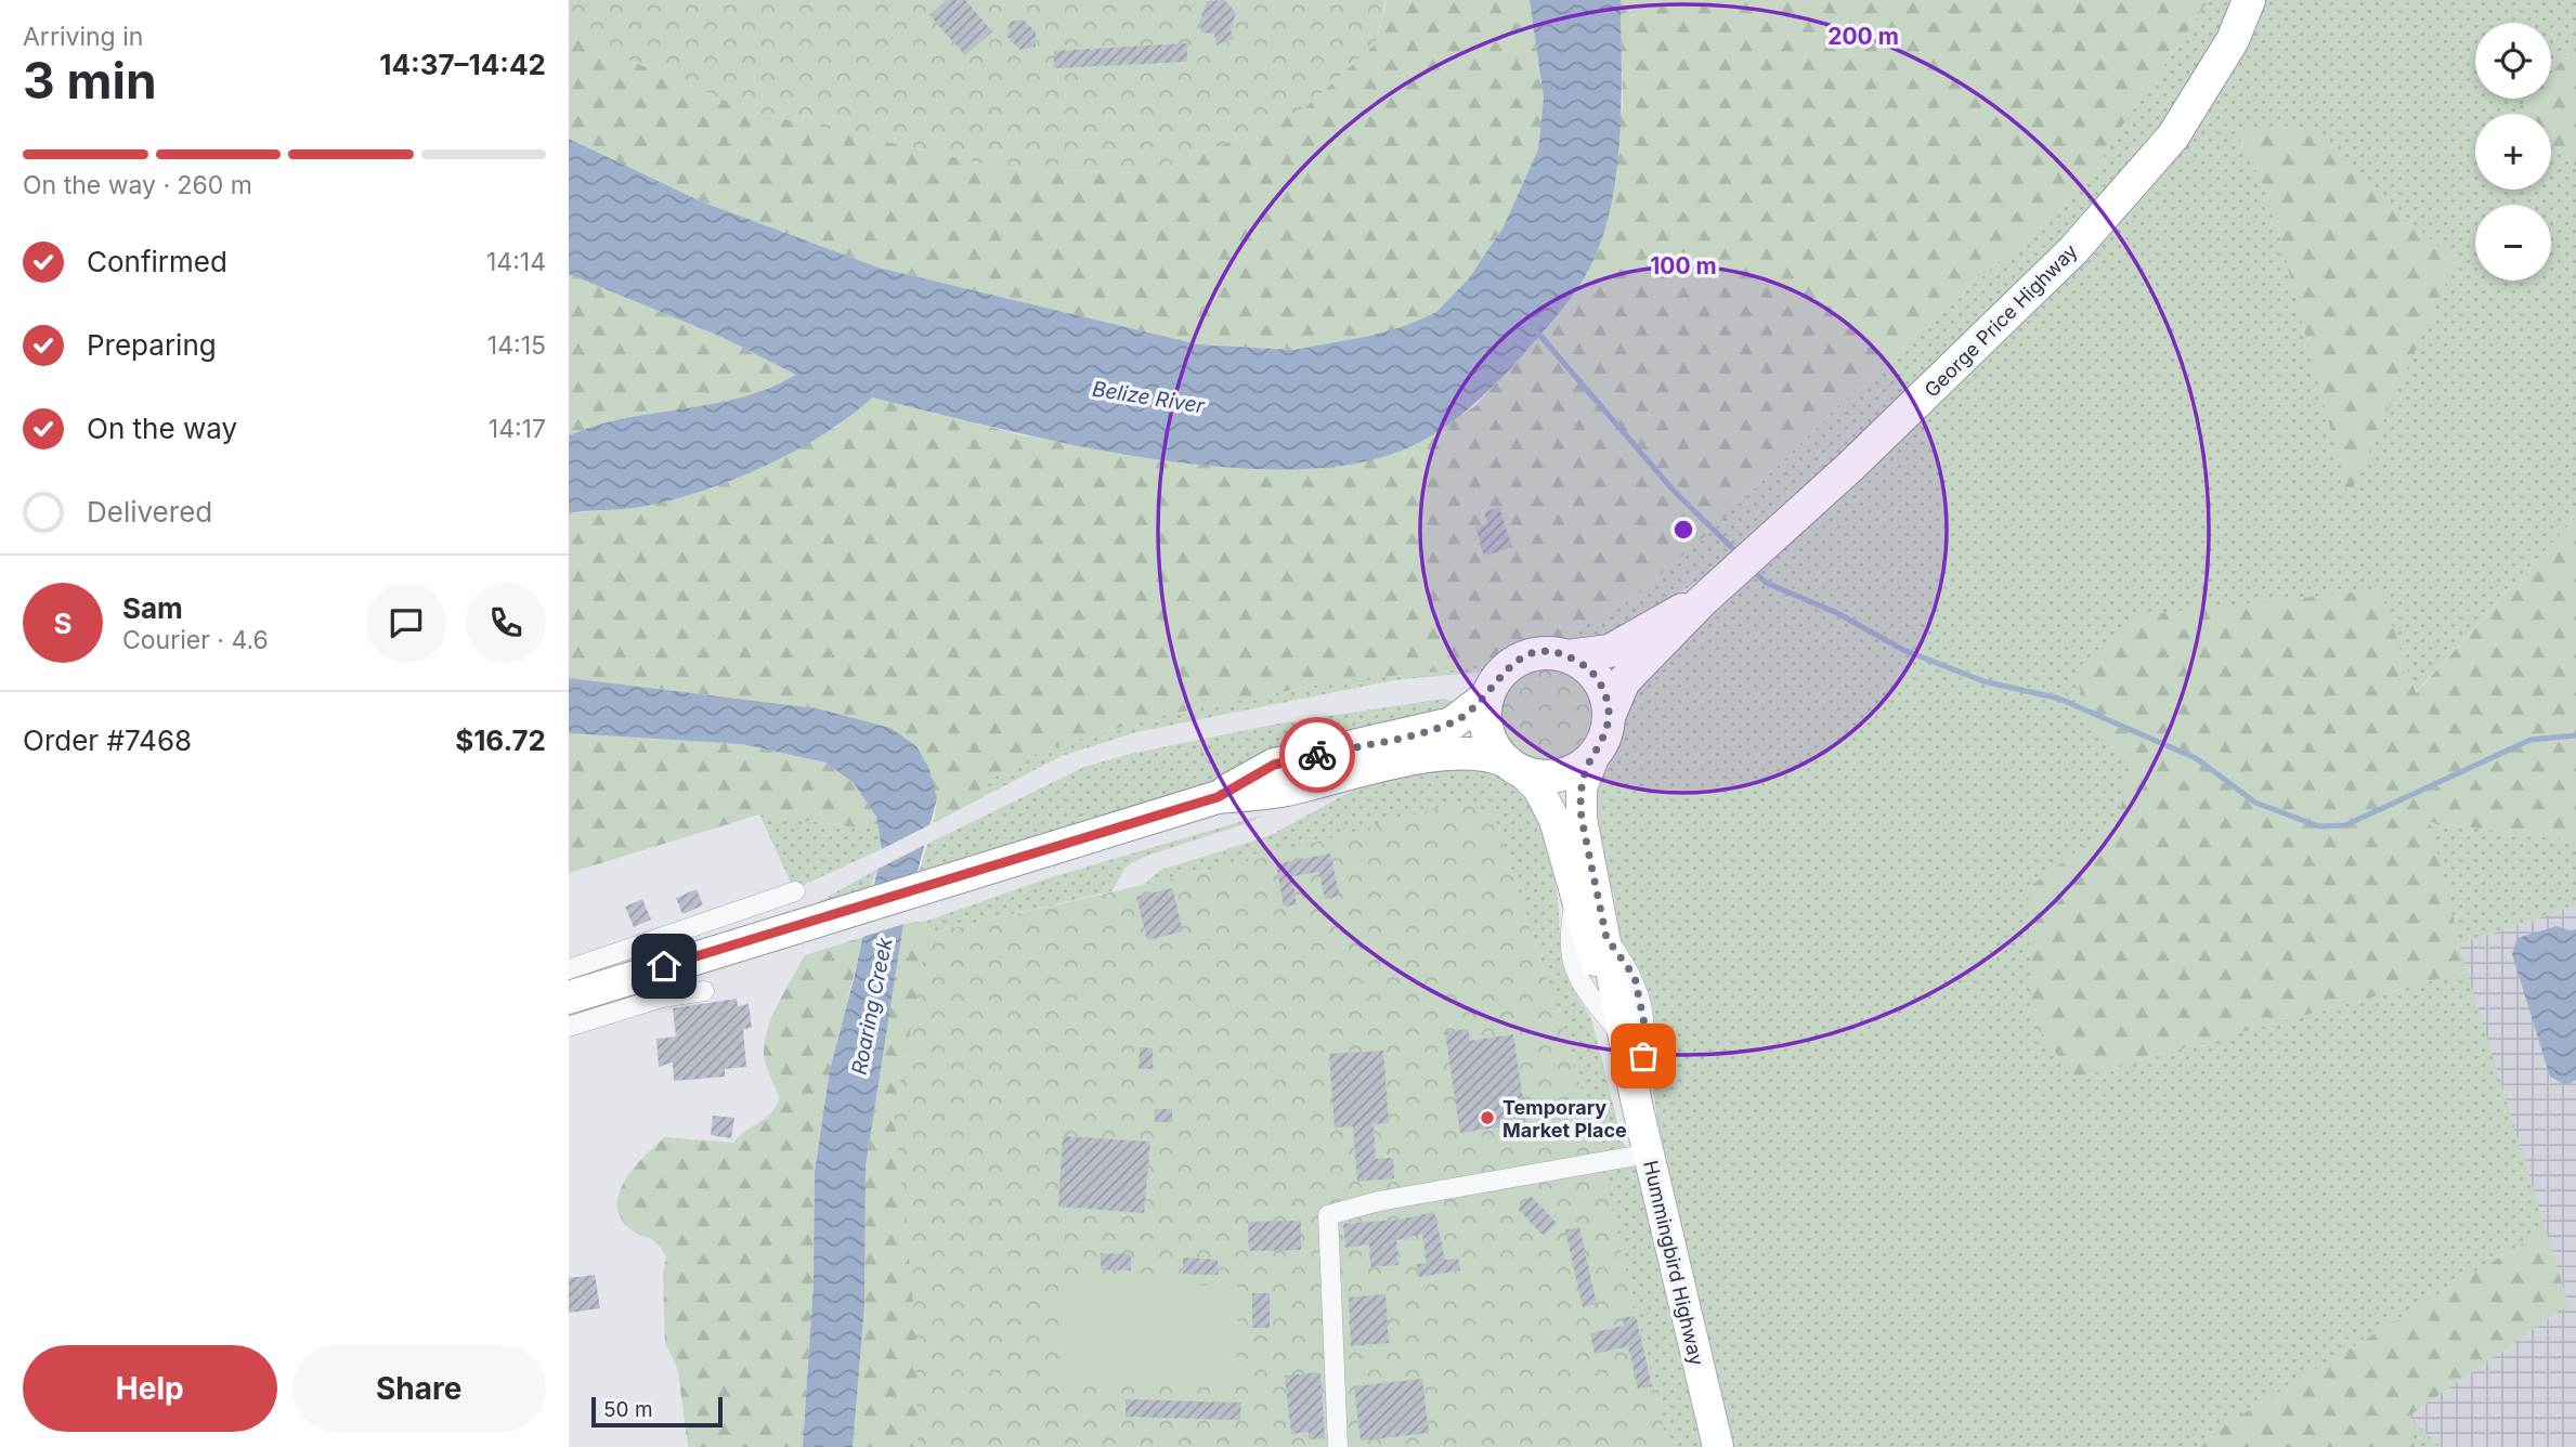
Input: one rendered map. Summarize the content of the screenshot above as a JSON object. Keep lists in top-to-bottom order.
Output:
{
  "streets": {
    "highway": ["George Price Highway"],
    "main road": ["Hummingbird Highway"]
  },
  "crossings": [
    ["George Price Highway", "Hummingbird Highway"]
  ],
  "water": ["Belize River", "Roaring Creek"],
  "places": ["Temporary Market Place"],
  "scale_bar": "50 m",
  "page": {
    "heading": ["3 min", "Arriving in", "14:37–14:42"],
    "panel": [
      "Sam",
      "Courier · 4.6",
      "Order #7468",
      "$16.72"
    ],
    "map_buttons": ["+", "−"],
    "bar": "On the way · 260 m",
    "list": [
      ["Confirmed", "14:14"],
      ["Preparing", "14:15"],
      ["On the way", "14:17"],
      "Delivered"
    ],
    "round": "S",
    "buttons": ["Help", "Share"],
    "scale": "50 m"
  },
  "rings": ["200 m", "100 m"]
}
